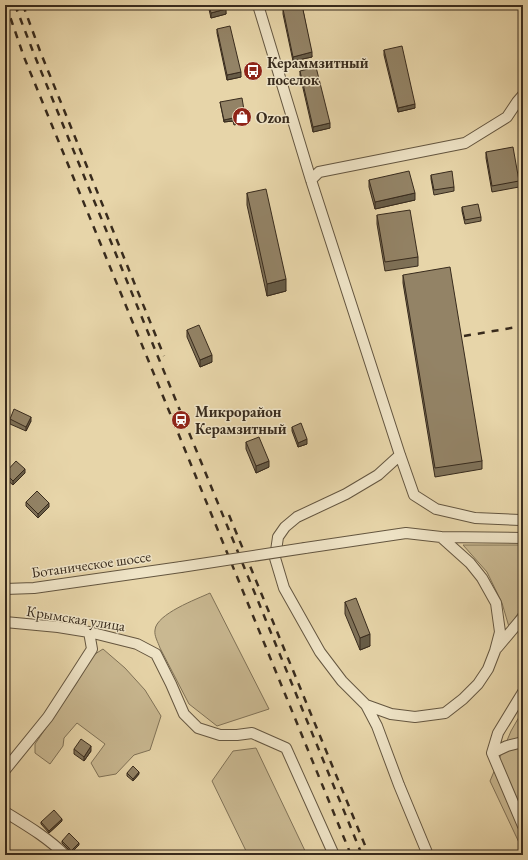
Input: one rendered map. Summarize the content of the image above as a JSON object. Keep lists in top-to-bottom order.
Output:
{
  "streets": {
    "street": ["Ботаническое шоссе", "Крымская улица"]
  },
  "places": {
    "bus stop": ["Кераммзитный поселок"],
    "shop": ["Ozon"],
    "station": ["Микрорайон Керамзитный"]
  }
}
